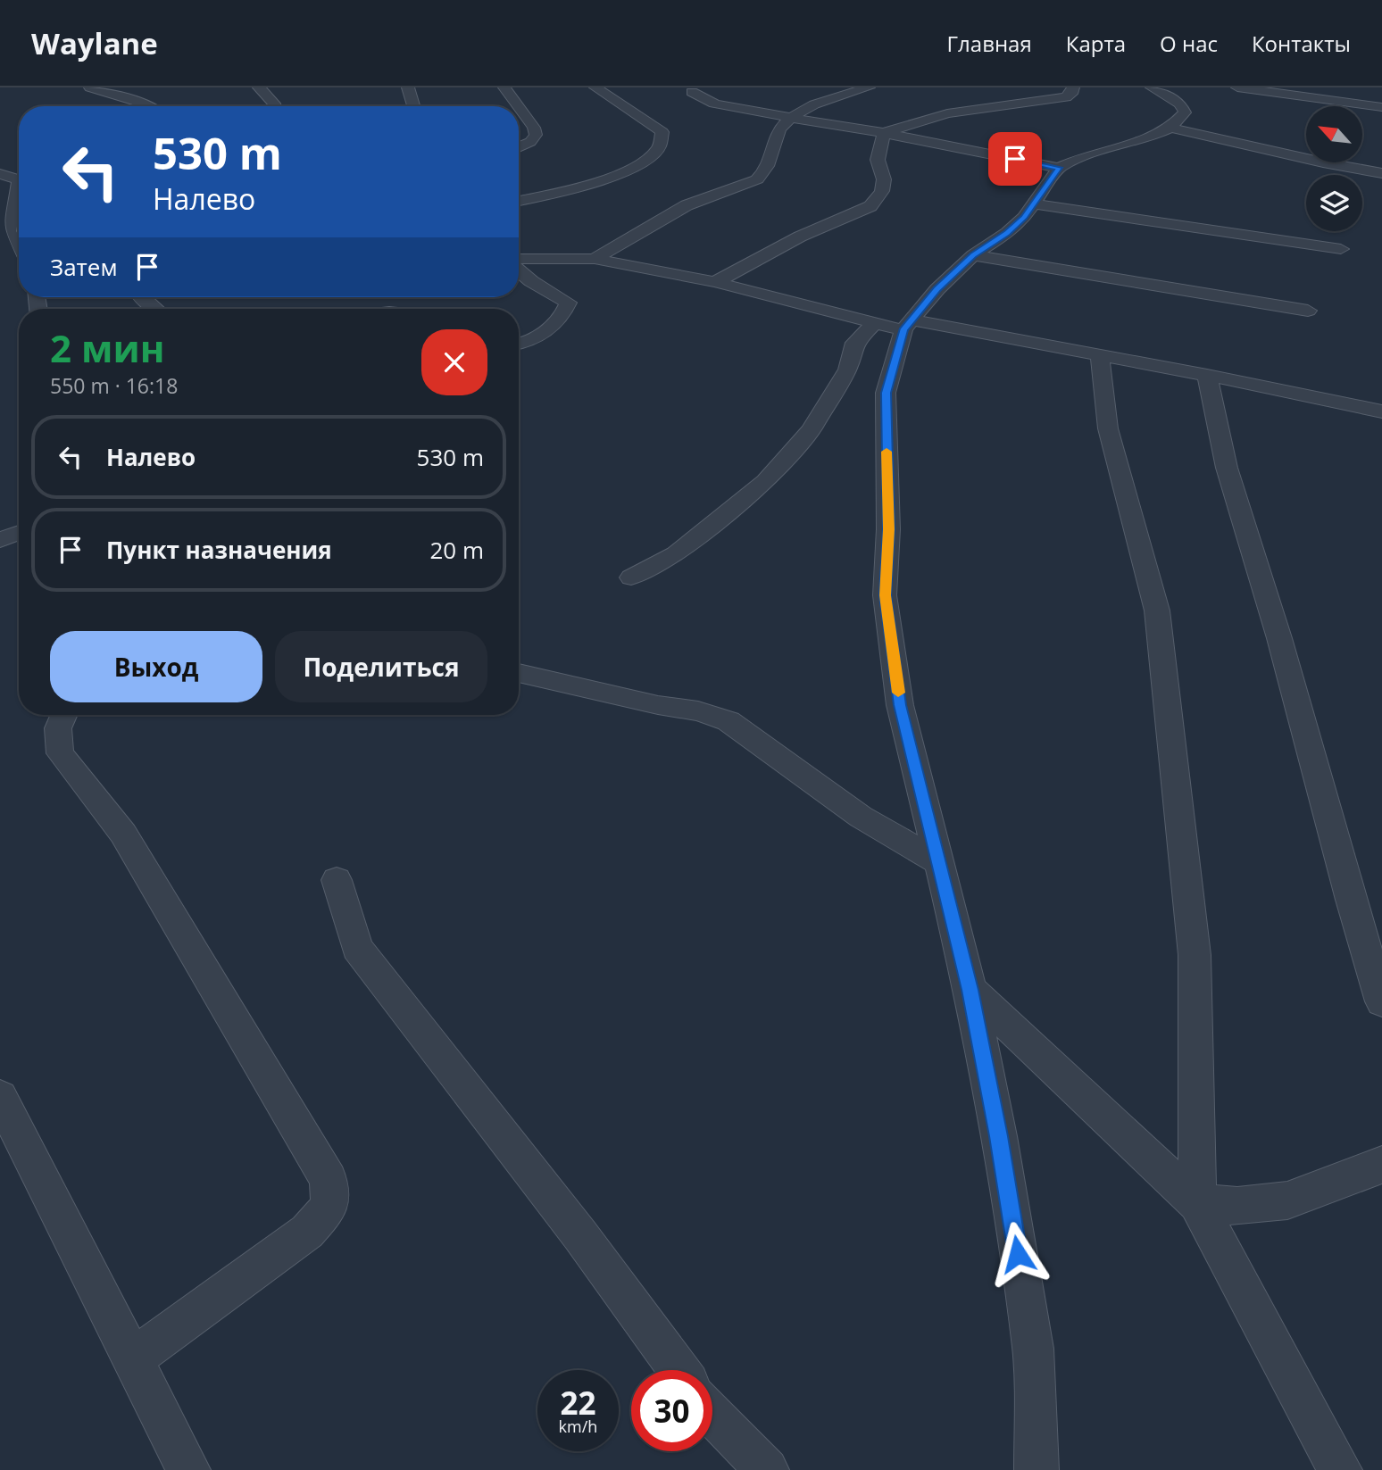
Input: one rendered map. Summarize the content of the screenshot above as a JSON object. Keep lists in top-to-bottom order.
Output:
{
  "north": "top left",
  "page": {
    "header": "Waylane",
    "nav": [
      "Главная",
      "Карта",
      "О нас",
      "Контакты"
    ],
    "turn": ["530 m", "Налево"],
    "then": "Затем",
    "heading": ["2 мин", "550 m · 16:18"],
    "list": [
      {
        "name": "Налево",
        "value": "530 m"
      },
      {
        "name": "Пункт назначения",
        "value": "20 m"
      }
    ],
    "buttons": ["Выход", "Поделиться"],
    "speed": "22 km/h",
    "limit": "30"
  }
}
